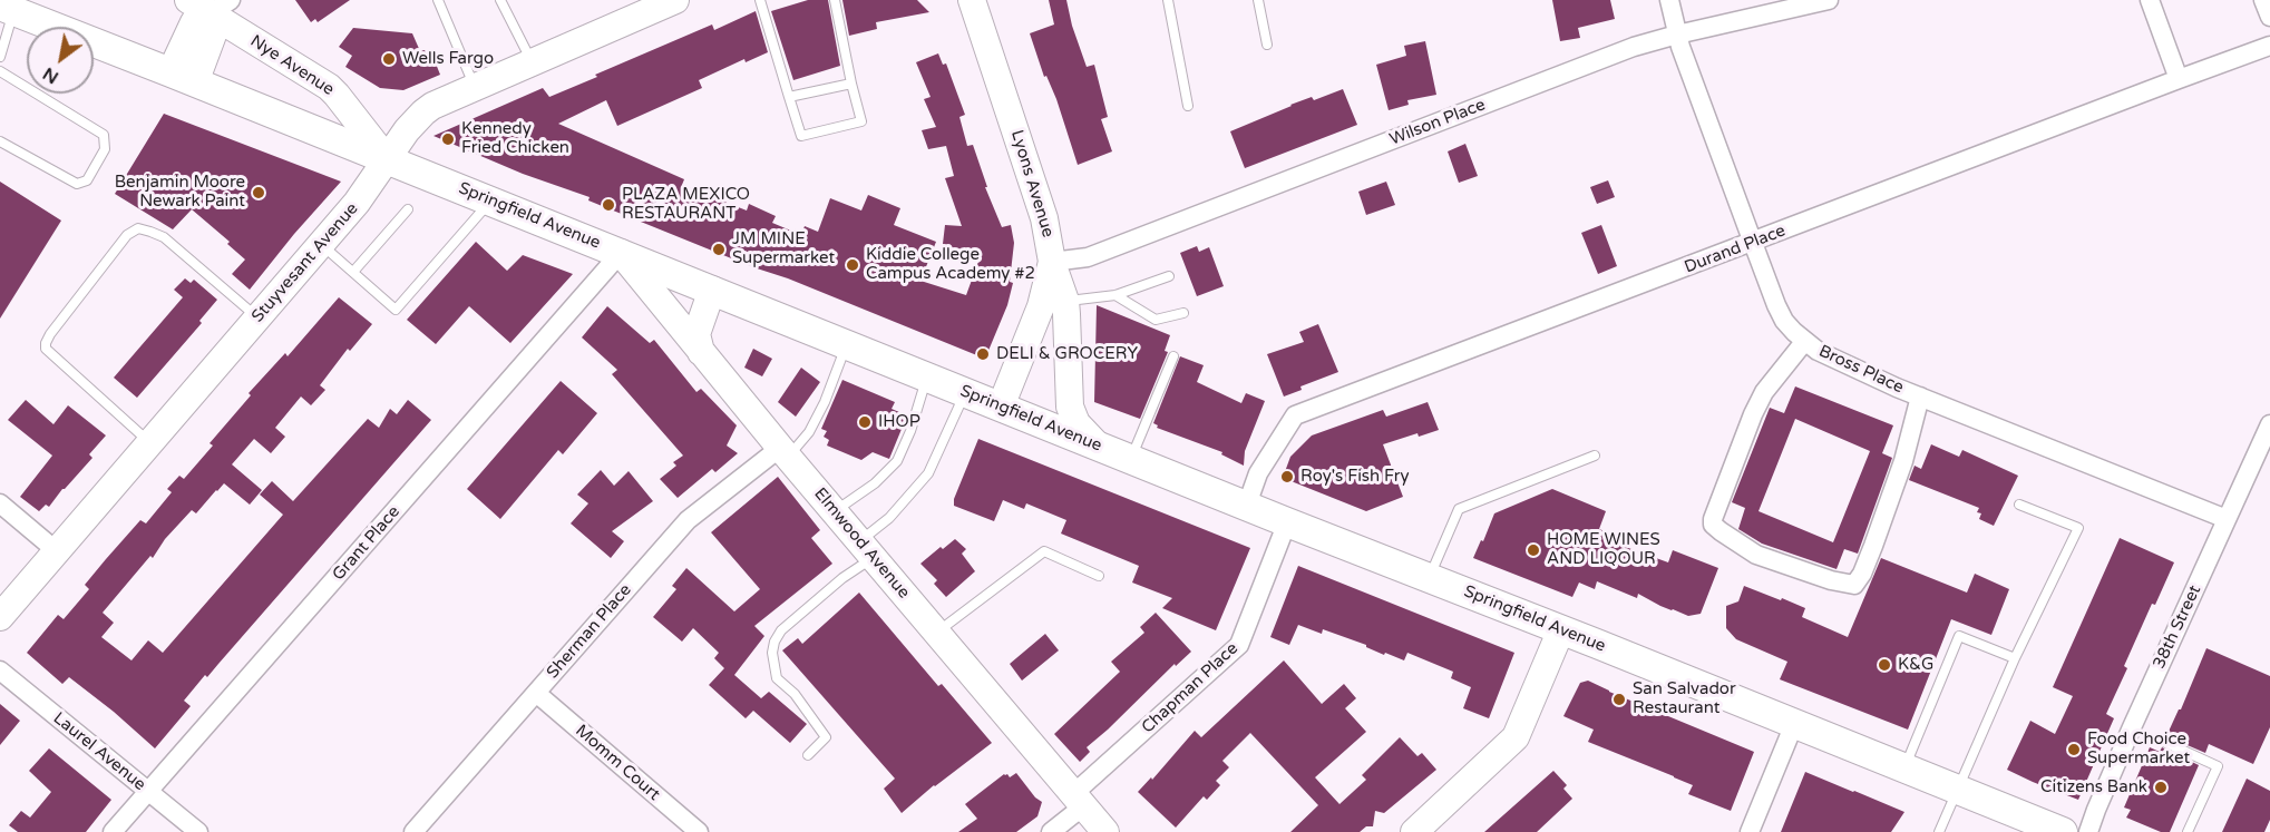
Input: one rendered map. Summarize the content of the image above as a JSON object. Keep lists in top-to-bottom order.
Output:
{
  "streets": {
    "main road": [
      "Nye Avenue",
      "Lyons Avenue",
      "Springfield Avenue",
      "Stuyvesant Avenue",
      "Elmwood Avenue"
    ],
    "street": [
      "Wilson Place",
      "Durand Place",
      "Bross Place",
      "Grant Place",
      "38th Street",
      "Sherman Place",
      "Chapman Place",
      "Laurel Avenue",
      "Momm Court"
    ]
  },
  "crossings": [
    ["Nye Avenue", "Springfield Avenue"],
    ["Nye Avenue", "Stuyvesant Avenue"],
    ["Wilson Place", "Lyons Avenue"],
    ["Wilson Place", "Bross Place"],
    ["Lyons Avenue", "Springfield Avenue"],
    ["Springfield Avenue", "Durand Place"],
    ["Springfield Avenue", "Stuyvesant Avenue"],
    ["Springfield Avenue", "Grant Place"],
    ["Springfield Avenue", "Elmwood Avenue"],
    ["Springfield Avenue", "Chapman Place"],
    ["Durand Place", "Bross Place"],
    ["Bross Place", "38th Street"],
    ["Grant Place", "Elmwood Avenue"],
    ["Grant Place", "Laurel Avenue"],
    ["Elmwood Avenue", "Sherman Place"],
    ["Elmwood Avenue", "Chapman Place"],
    ["Sherman Place", "Momm Court"]
  ],
  "places": [
    "Wells Fargo",
    "Kennedy Fried Chicken",
    "Benjamin Moore Newark Paint",
    "PLAZA MEXICO RESTAURANT",
    "JM MINE Supermarket",
    "Kiddie College Campus Academy #2",
    "DELI & GROCERY",
    "IHOP",
    "Roy's Fish Fry",
    "HOME WINES AND LIQOUR",
    "K&G",
    "San Salvador Restaurant",
    "Food Choice Supermarket",
    "Citizens Bank"
  ],
  "north": "bottom left"
}
